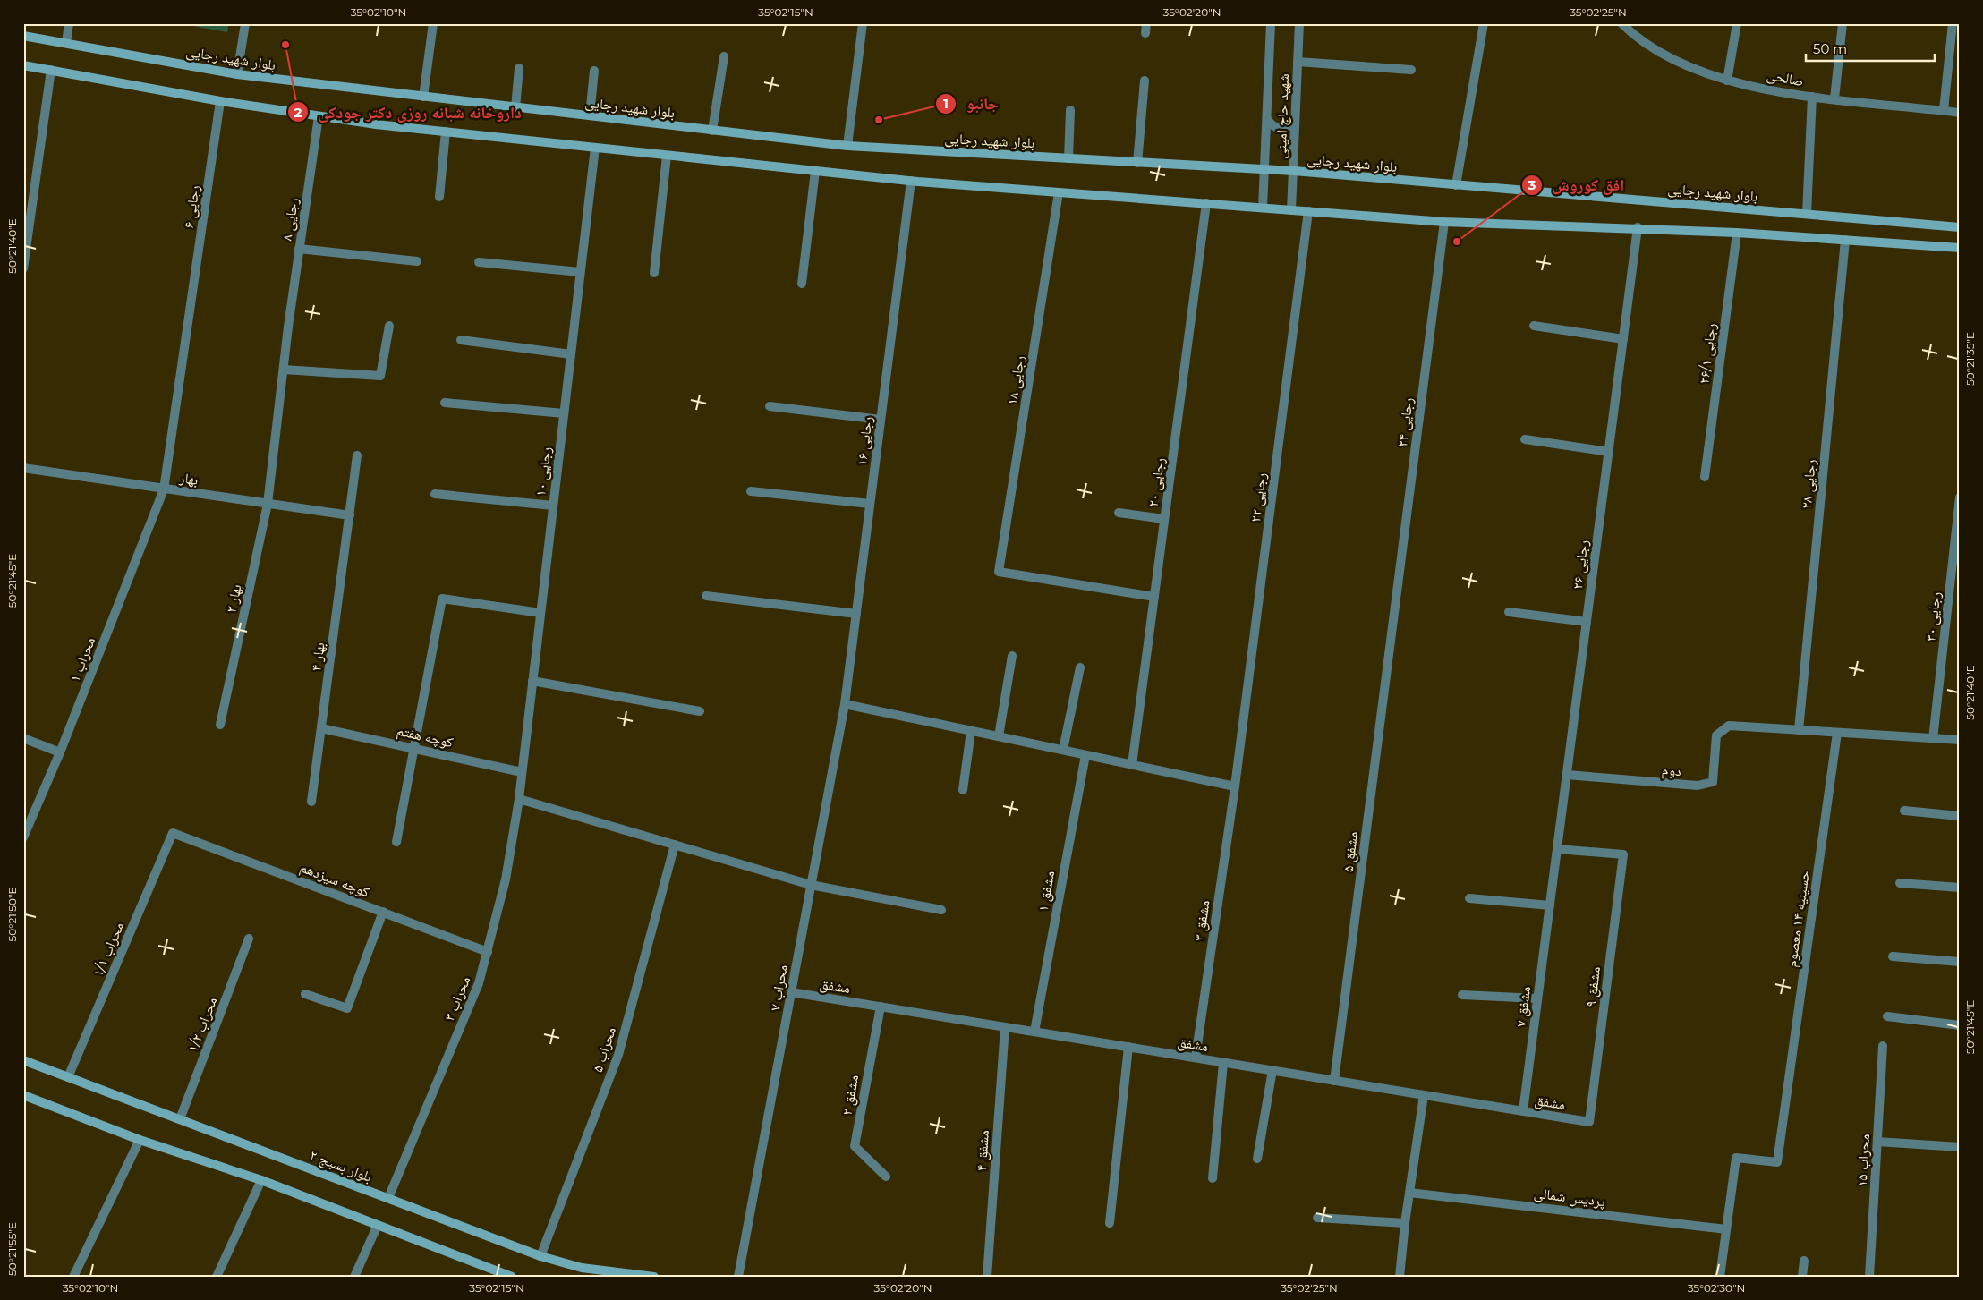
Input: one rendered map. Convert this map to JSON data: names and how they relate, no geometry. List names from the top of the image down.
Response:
{
  "streets": {
    "main road": ["بلوار شهید رجایی", "بلوار بسیج ۲"],
    "street": [
      "صالحی",
      "شهید حاج امینی",
      "رجایی ۶",
      "رجایی ۸",
      "رجایی ۲۶/۱",
      "رجایی ۱۸",
      "رجایی ۲۴",
      "رجایی ۱۶",
      "رجایی ۱۰",
      "بهار",
      "رجایی ۲۰",
      "رجایی ۲۸",
      "رجایی ۲۲",
      "رجایی ۲۶",
      "بهار ۲",
      "رجایی ۳۰",
      "بهار ۴",
      "محراب ۱",
      "کوچه هفتم",
      "دوم",
      "مشفق ۵",
      "کوچه سیزدهم",
      "مشفق ۱",
      "حسینیه ۱۴ معصوم",
      "مشفق ۳",
      "محراب ۱/۱",
      "مشفق",
      "مشفق ۹",
      "محراب ۷",
      "محراب ۳",
      "مشفق ۷",
      "محراب ۱/۲",
      "محراب ۵",
      "مشفق ۲",
      "مشفق ۴",
      "محراب ۱۵",
      "پردیس شمالی"
    ]
  },
  "crossings": [
    ["بلوار شهید رجایی", "شهید حاج امینی"],
    ["رجایی ۶", "بهار"],
    ["رجایی ۶", "محراب ۱"],
    ["رجایی ۸", "بهار ۲"],
    ["رجایی ۱۸", "رجایی ۲۰"],
    ["رجایی ۲۴", "مشفق ۵"],
    ["رجایی ۱۶", "محراب ۷"],
    ["رجایی ۱۰", "کوچه هفتم"],
    ["رجایی ۱۰", "محراب ۳"],
    ["بهار", "بهار ۲"],
    ["بهار", "بهار ۴"],
    ["بهار", "محراب ۱"],
    ["رجایی ۲۸", "دوم"],
    ["رجایی ۲۲", "مشفق ۳"],
    ["رجایی ۲۶", "دوم"],
    ["رجایی ۲۶", "مشفق ۹"],
    ["رجایی ۲۶", "مشفق ۷"],
    ["بهار ۴", "کوچه هفتم"],
    ["مشفق ۵", "مشفق"],
    ["کوچه سیزدهم", "محراب ۱/۱"],
    ["کوچه سیزدهم", "محراب ۳"],
    ["مشفق ۱", "مشفق"],
    ["حسینیه ۱۴ معصوم", "پردیس شمالی"],
    ["مشفق ۳", "مشفق"],
    ["محراب ۱/۱", "بلوار بسیج ۲"],
    ["مشفق", "مشفق ۹"],
    ["مشفق", "محراب ۷"],
    ["مشفق", "مشفق ۷"],
    ["مشفق", "مشفق ۲"],
    ["مشفق", "مشفق ۴"],
    ["محراب ۳", "بلوار بسیج ۲"],
    ["محراب ۱/۲", "بلوار بسیج ۲"],
    ["محراب ۵", "بلوار بسیج ۲"]
  ],
  "places": ["داروخانه شبانه روزی دکتر جودکی", "جانبو", "افق کوروش"],
  "scale_bar": "50 m",
  "coordinates": [
    "35°02'10\"N",
    "35°02'15\"N",
    "35°02'20\"N",
    "35°02'25\"N",
    "50°21'40\"E",
    "50°21'35\"E",
    "50°21'45\"E",
    "50°21'50\"E",
    "50°21'55\"E",
    "35°02'30\"N"
  ]
}
